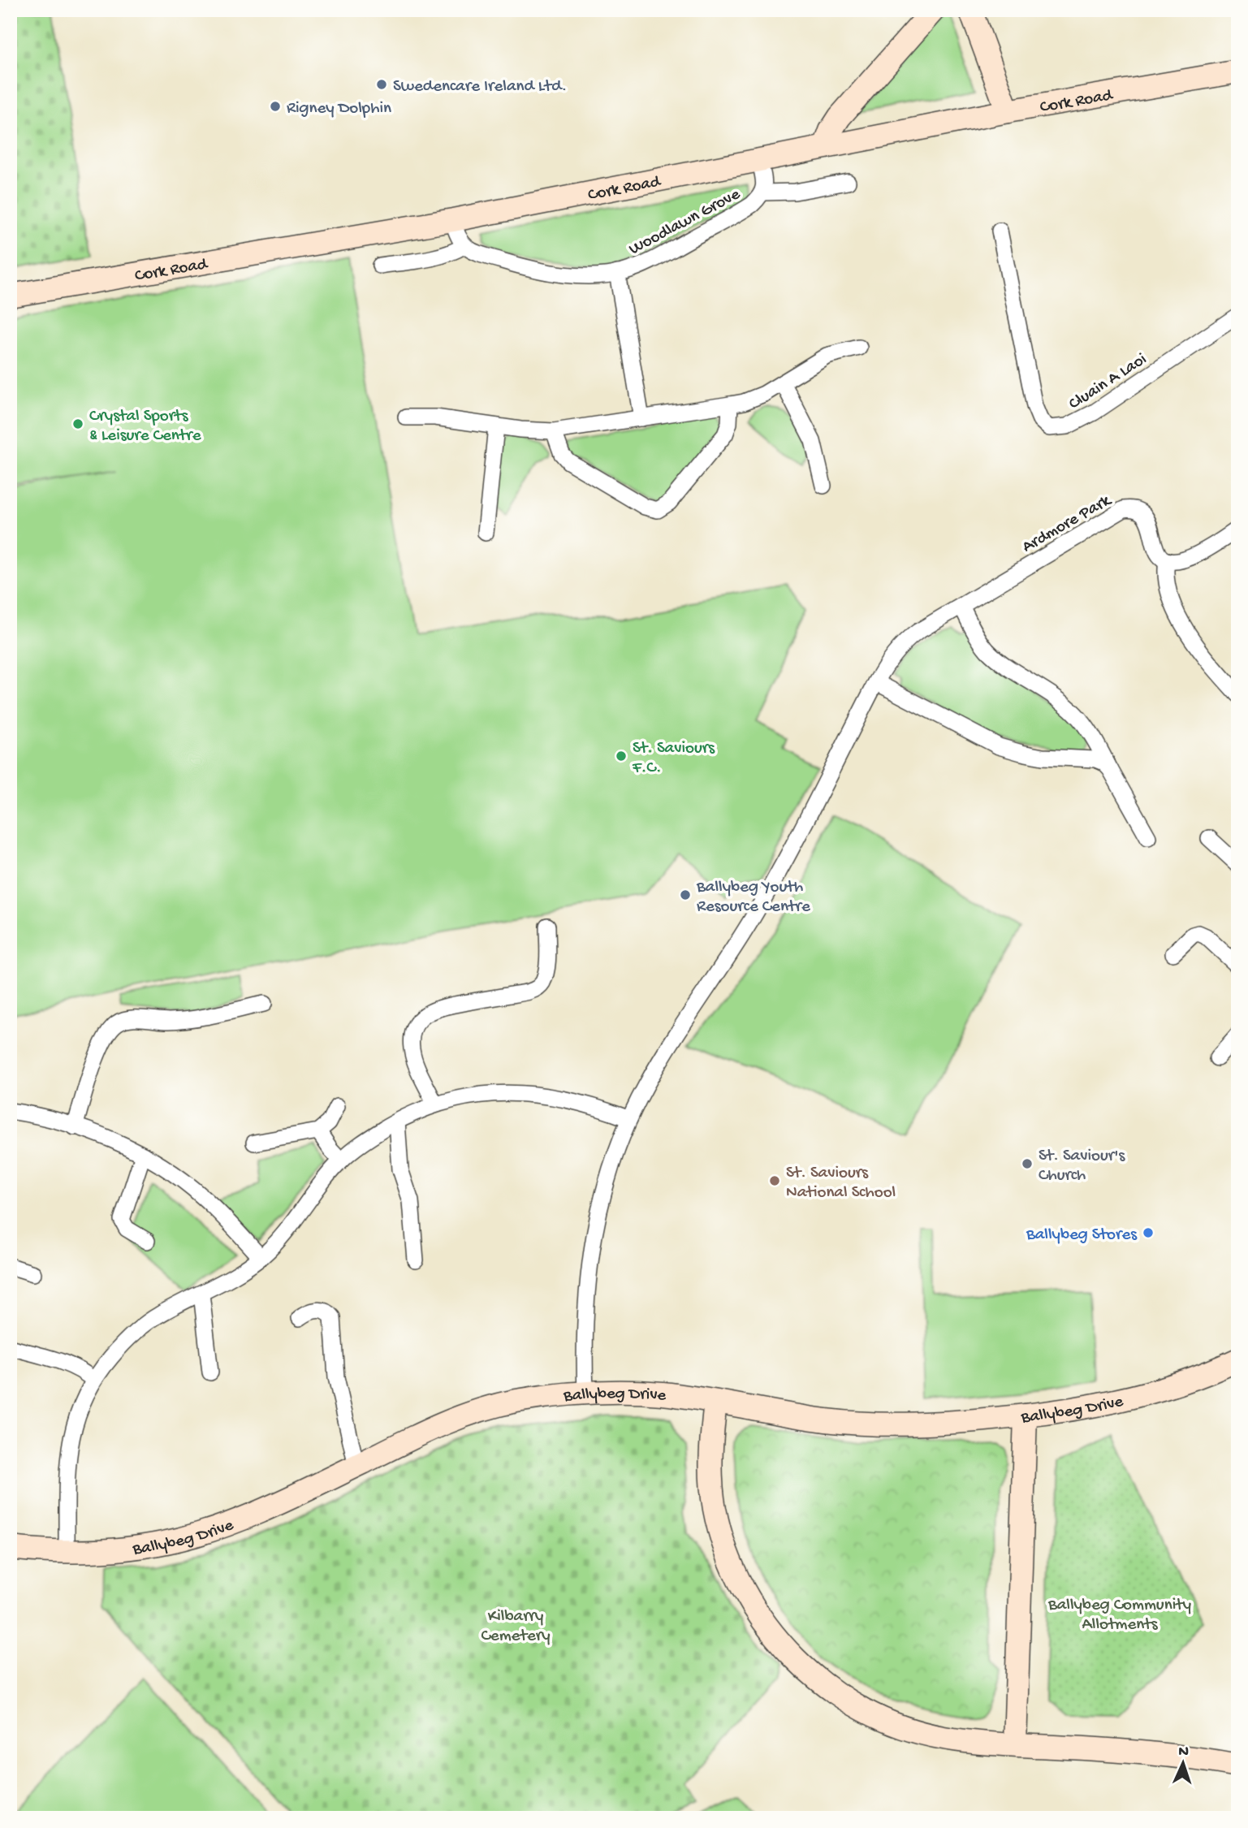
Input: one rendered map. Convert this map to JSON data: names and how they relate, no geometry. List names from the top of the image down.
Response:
{
  "streets": {
    "street": [
      "Cork Road",
      "Woodlawn Grove",
      "Cluain A Laoi",
      "Ardmore Park",
      "Ballybeg Drive"
    ]
  },
  "crossings": [
    ["Cork Road", "Woodlawn Grove"],
    ["Ardmore Park", "Ballybeg Drive"]
  ],
  "parks": ["Ballybeg Community Allotments", "Kilbarry Cemetery"],
  "places": [
    "Swedencare Ireland Ltd.",
    "Rigney Dolphin",
    "Crystal Sports & Leisure Centre",
    "St. Saviours F.C.",
    "Ballybeg Youth Resource Centre",
    "St. Saviour's Church",
    "St. Saviours National School",
    "Ballybeg Stores"
  ],
  "north": "top"
}
